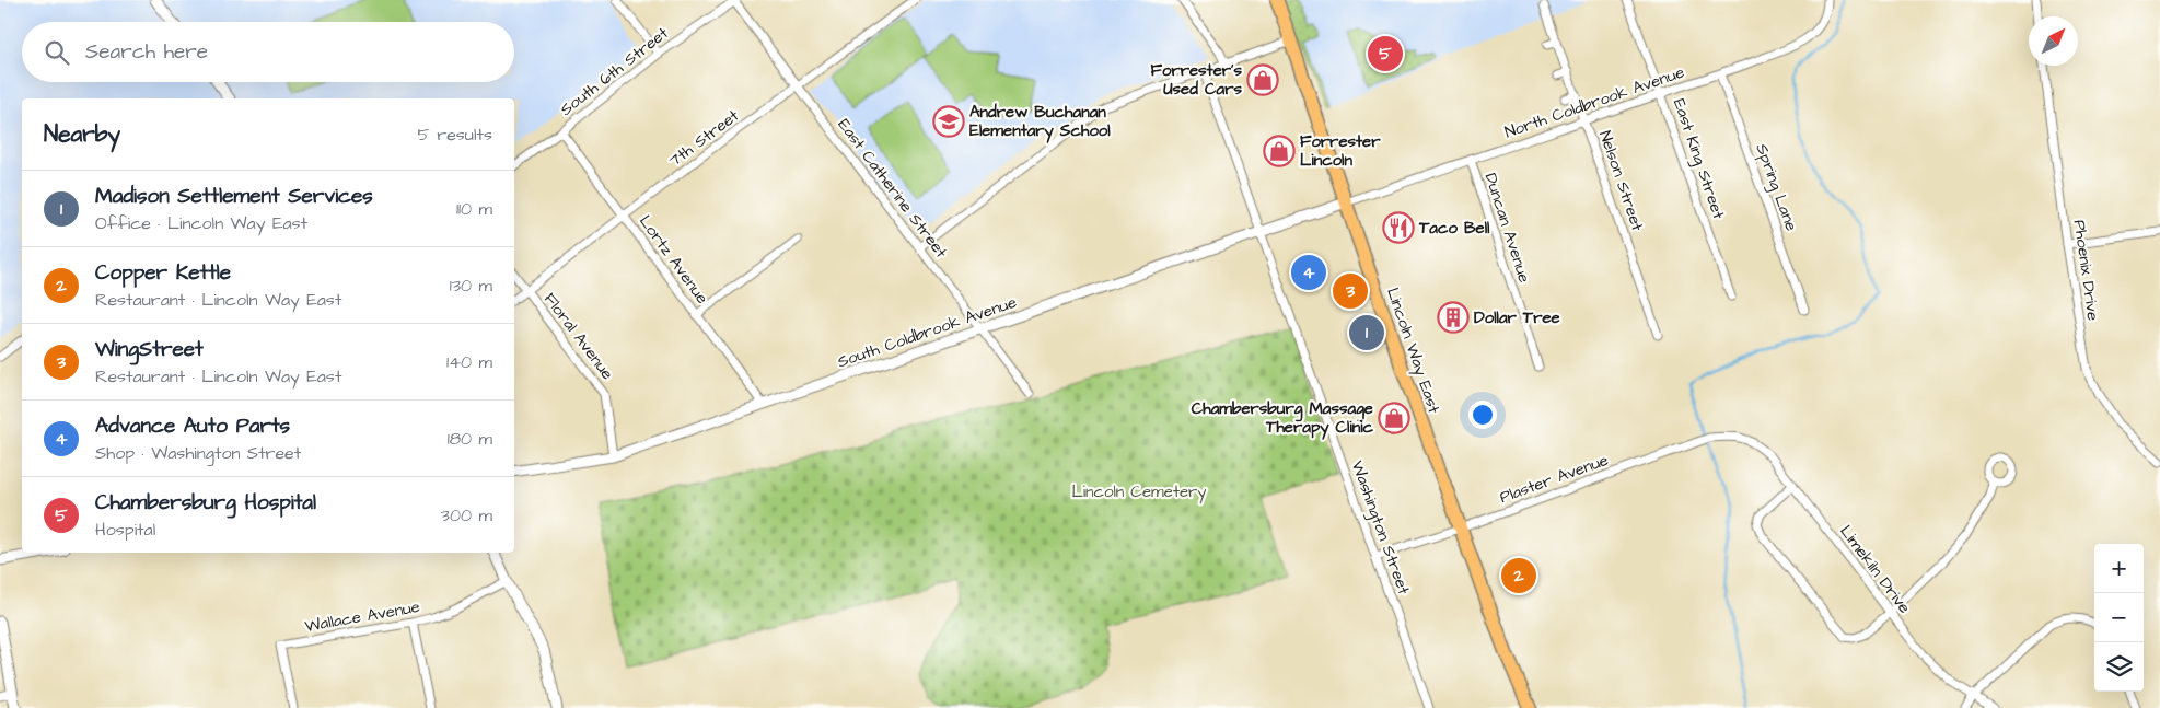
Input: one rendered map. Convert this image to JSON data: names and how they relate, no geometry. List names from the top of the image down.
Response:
{
  "streets": {
    "highway": ["Lincoln Way East"],
    "street": [
      "South 6th Street",
      "North Coldbrook Avenue",
      "7th Street",
      "East King Street",
      "Nelson Street",
      "Spring Lane",
      "East Catherine Street",
      "Duncan Avenue",
      "Lortz Avenue",
      "Phoenix Drive",
      "South Coldbrook Avenue",
      "Floral Avenue",
      "Plaster Avenue",
      "Washington Street",
      "Limekiln Drive",
      "Wallace Avenue"
    ]
  },
  "crossings": [
    ["South 6th Street", "East Catherine Street"],
    ["South 6th Street", "Lortz Avenue"],
    ["North Coldbrook Avenue", "East King Street"],
    ["North Coldbrook Avenue", "Nelson Street"],
    ["North Coldbrook Avenue", "Spring Lane"],
    ["North Coldbrook Avenue", "Duncan Avenue"],
    ["North Coldbrook Avenue", "South Coldbrook Avenue"],
    ["North Coldbrook Avenue", "Lincoln Way East"],
    ["7th Street", "East Catherine Street"],
    ["7th Street", "Lortz Avenue"],
    ["7th Street", "Floral Avenue"],
    ["East Catherine Street", "South Coldbrook Avenue"],
    ["Lortz Avenue", "South Coldbrook Avenue"],
    ["South Coldbrook Avenue", "Floral Avenue"],
    ["South Coldbrook Avenue", "Lincoln Way East"],
    ["South Coldbrook Avenue", "Washington Street"],
    ["Lincoln Way East", "Plaster Avenue"],
    ["Plaster Avenue", "Washington Street"],
    ["Plaster Avenue", "Limekiln Drive"]
  ],
  "parks": ["Lincoln Cemetery"],
  "places": {
    "shop": ["Forrester's Used Cars", "Forrester Lincoln", "Chambersburg Massage Therapy Clinic"],
    "school or university": ["Andrew Buchanan Elementary School"],
    "restaurant": ["Taco Bell"],
    "building": ["Dollar Tree"]
  },
  "north": "top right",
  "page": {
    "search": "Search here",
    "pins": [
      "5",
      "4",
      "3",
      "1",
      "2"
    ],
    "heading": ["Nearby", "5 results"],
    "list": [
      {
        "mark": "1",
        "name": "Madison Settlement Services",
        "note": "Office · Lincoln Way East",
        "value": "110 m"
      },
      {
        "mark": "2",
        "name": "Copper Kettle",
        "note": "Restaurant · Lincoln Way East",
        "value": "130 m"
      },
      {
        "mark": "3",
        "name": "WingStreet",
        "note": "Restaurant · Lincoln Way East",
        "value": "140 m"
      },
      {
        "mark": "4",
        "name": "Advance Auto Parts",
        "note": "Shop · Washington Street",
        "value": "180 m"
      },
      {
        "mark": "5",
        "name": "Chambersburg Hospital",
        "note": "Hospital",
        "value": "300 m"
      }
    ],
    "map_buttons": ["+", "−"]
  }
}
